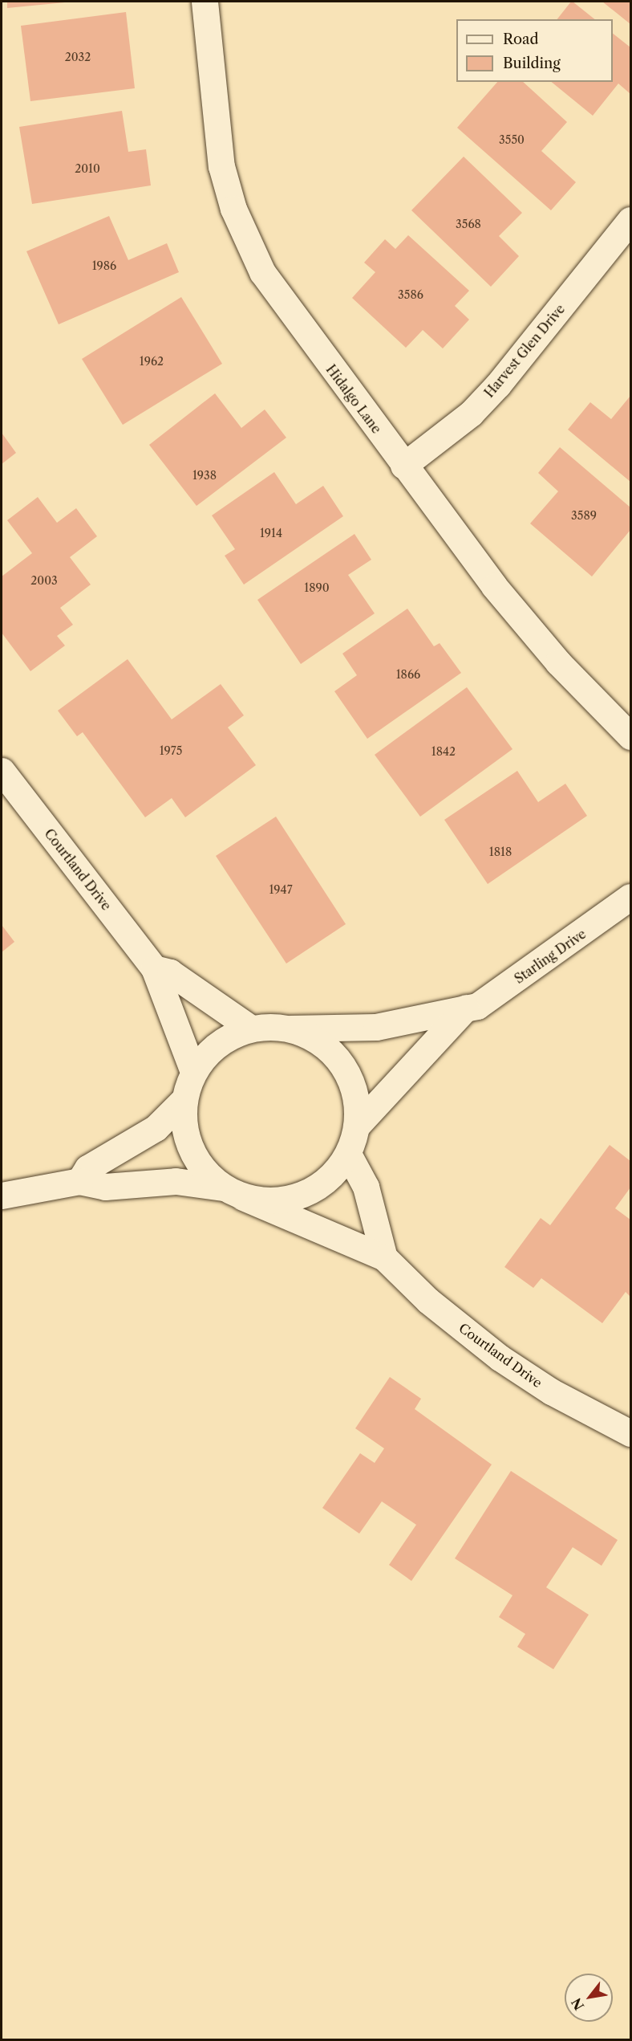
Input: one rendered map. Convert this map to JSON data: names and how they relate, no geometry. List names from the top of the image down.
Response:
{
  "streets": {
    "street": [
      "Harvest Glen Drive",
      "Hidalgo Lane",
      "Courtland Drive",
      "Starling Drive"
    ]
  },
  "crossings": [
    ["Harvest Glen Drive", "Hidalgo Lane"],
    ["Courtland Drive", "Starling Drive"]
  ],
  "house_numbers": [
    "2032",
    "3550",
    "2010",
    "3568",
    "1986",
    "3586",
    "1962",
    "1938",
    "3589",
    "1914",
    "2003",
    "1890",
    "1866",
    "1975",
    "1842",
    "1818",
    "1947"
  ],
  "legend": ["Road", "Building"],
  "north": "bottom left"
}
